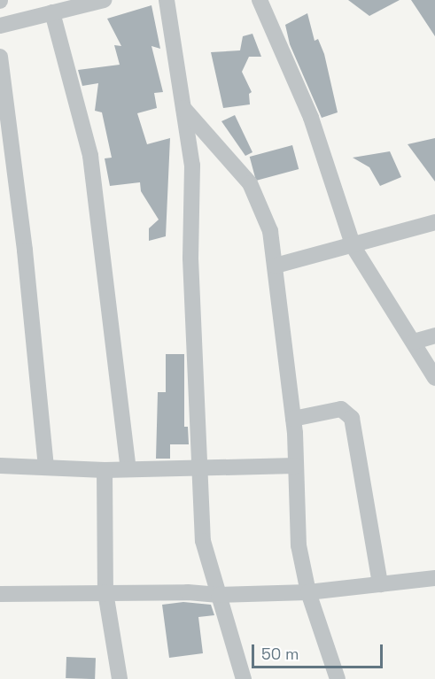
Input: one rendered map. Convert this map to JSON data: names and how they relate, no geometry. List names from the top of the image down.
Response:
{
  "scale_bar": "50 m"
}
